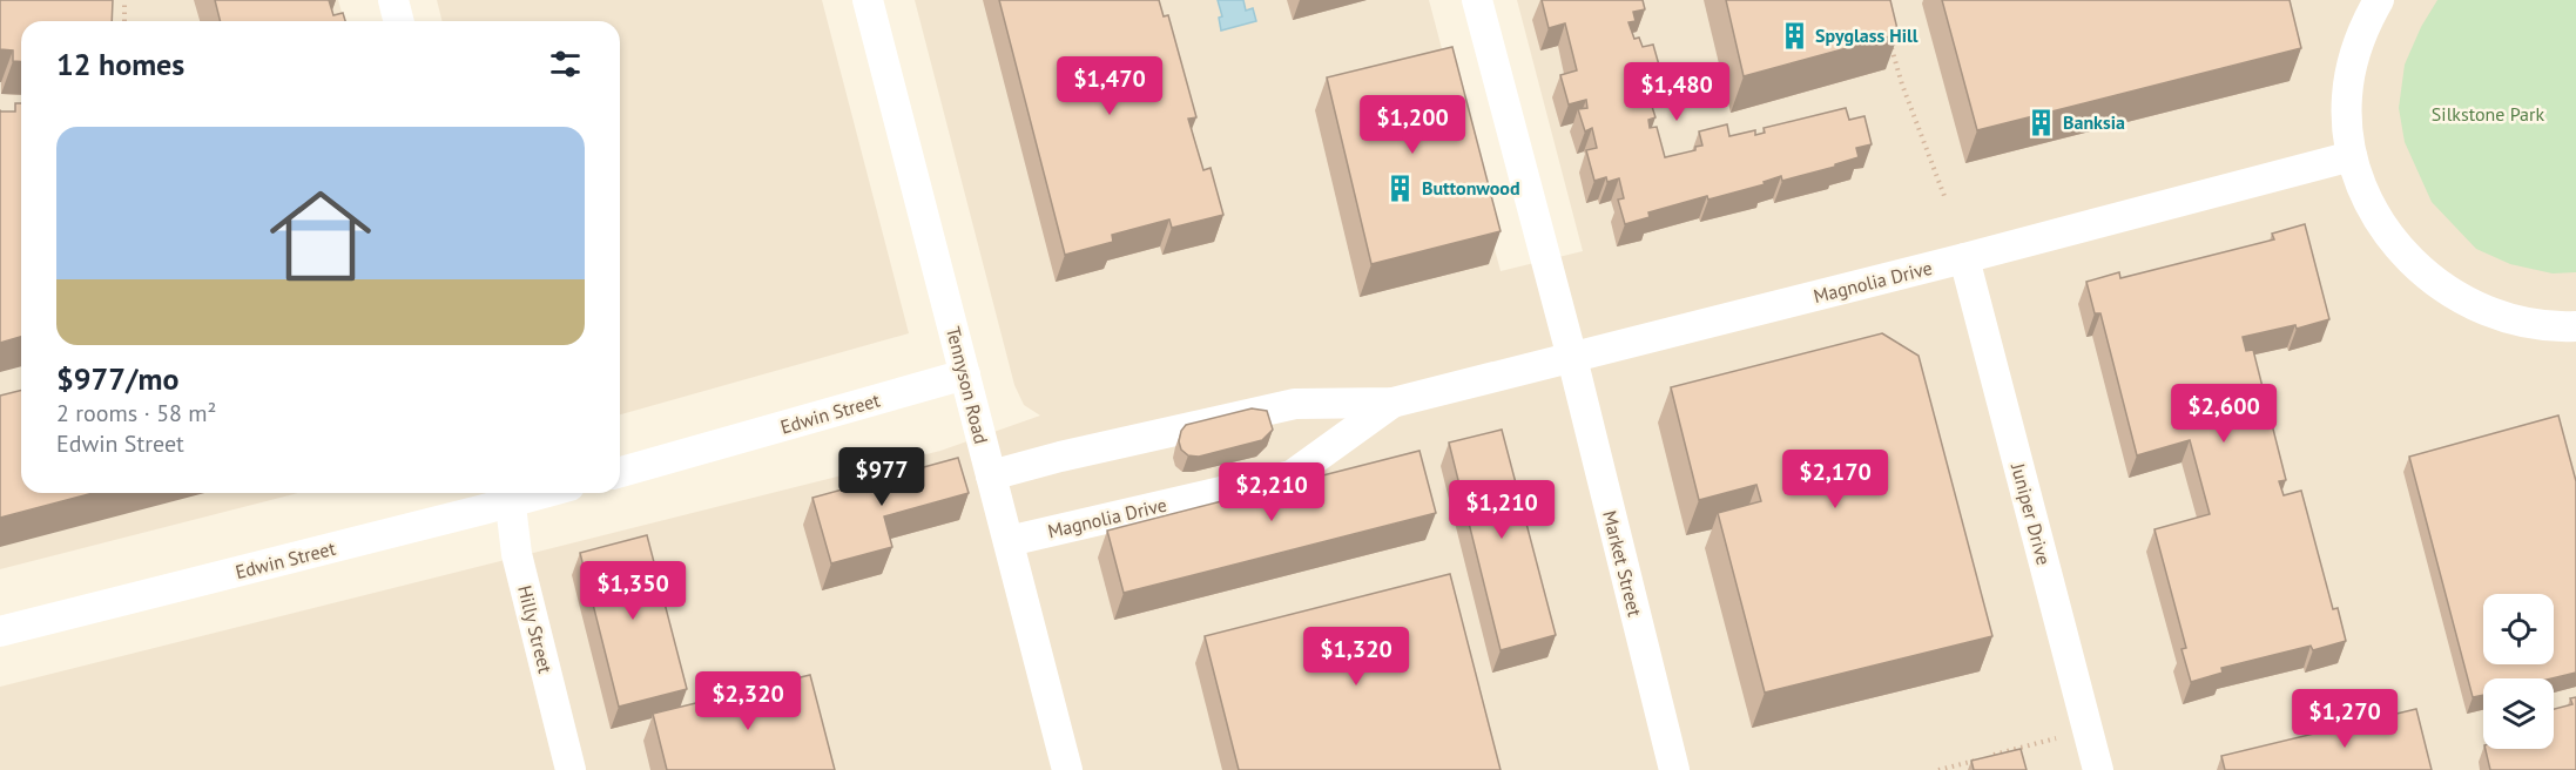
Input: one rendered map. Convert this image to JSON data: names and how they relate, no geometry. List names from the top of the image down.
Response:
{
  "streets": {
    "street": [
      "Magnolia Drive",
      "Tennyson Road",
      "Edwin Street",
      "Juniper Drive",
      "Market Street",
      "Hilly Street"
    ]
  },
  "crossings": [
    ["Magnolia Drive", "Tennyson Road"],
    ["Magnolia Drive", "Juniper Drive"],
    ["Magnolia Drive", "Market Street"],
    ["Tennyson Road", "Edwin Street"],
    ["Edwin Street", "Hilly Street"]
  ],
  "parks": ["Silkstone Park"],
  "places": {
    "building": ["Spyglass Hill", "Banksia", "Buttonwood"]
  },
  "page": {
    "heading": "12 homes",
    "price": [
      "$1,470",
      "$1,480",
      "$1,200",
      "$2,600",
      "$977",
      "$2,170",
      "$2,210",
      "$1,210",
      "$1,350",
      "$1,320",
      "$2,320",
      "$1,270"
    ],
    "list": [
      {
        "name": "$977/mo",
        "note": "2 rooms · 58 m² · Edwin Street"
      }
    ]
  }
}
